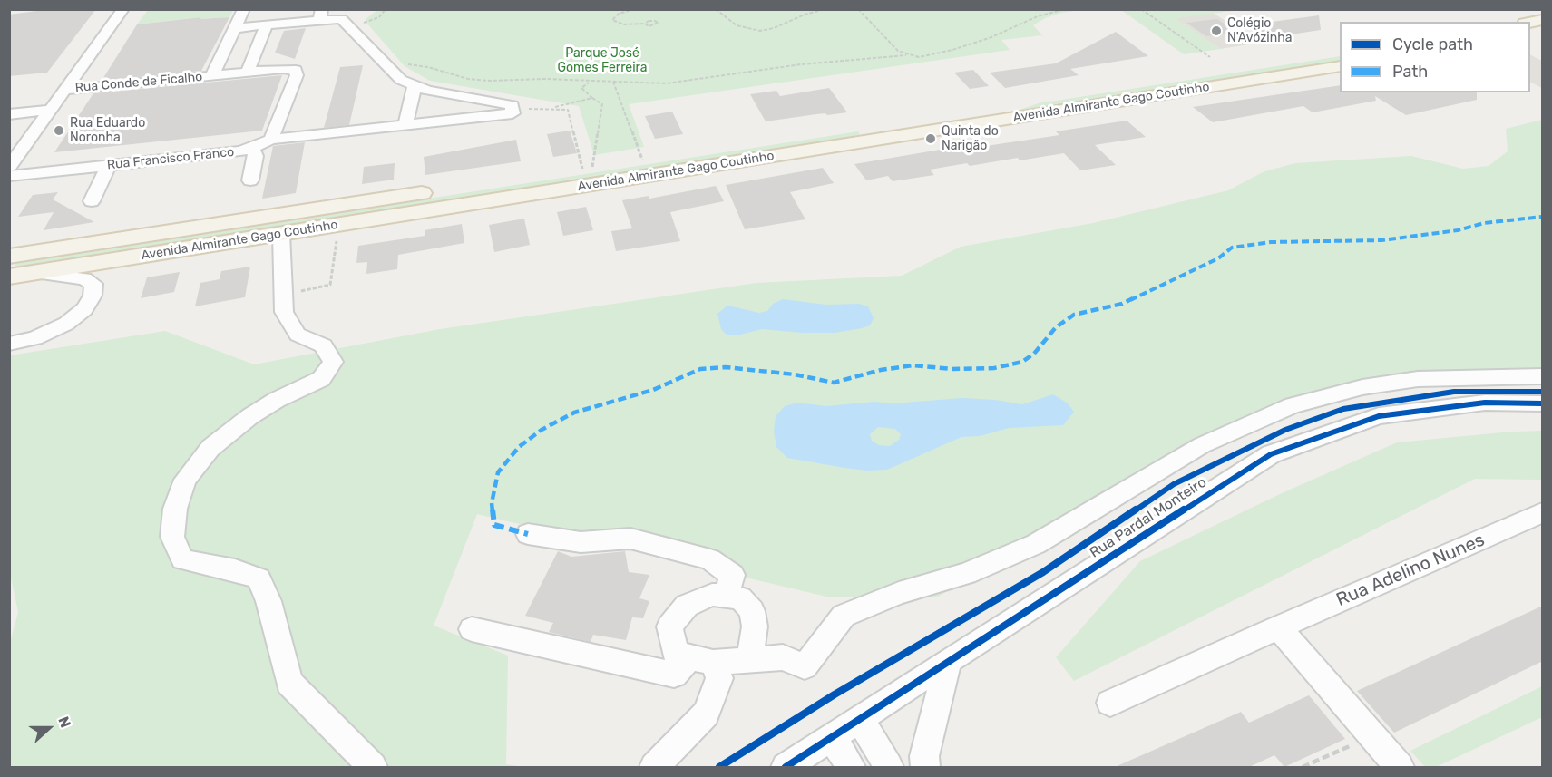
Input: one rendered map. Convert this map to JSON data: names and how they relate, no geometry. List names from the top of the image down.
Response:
{
  "streets": {
    "main road": ["Avenida Almirante Gago Coutinho"],
    "street": [
      "Rua Conde de Ficalho",
      "Rua Francisco Franco",
      "Rua Pardal Monteiro",
      "Rua Adelino Nunes"
    ]
  },
  "parks": ["Parque José Gomes Ferreira"],
  "places": ["Colégio N'Avózinha", "Rua Eduardo Noronha", "Quinta do Narigão"],
  "legend": ["Cycle path", "Path"],
  "north": "right"
}
